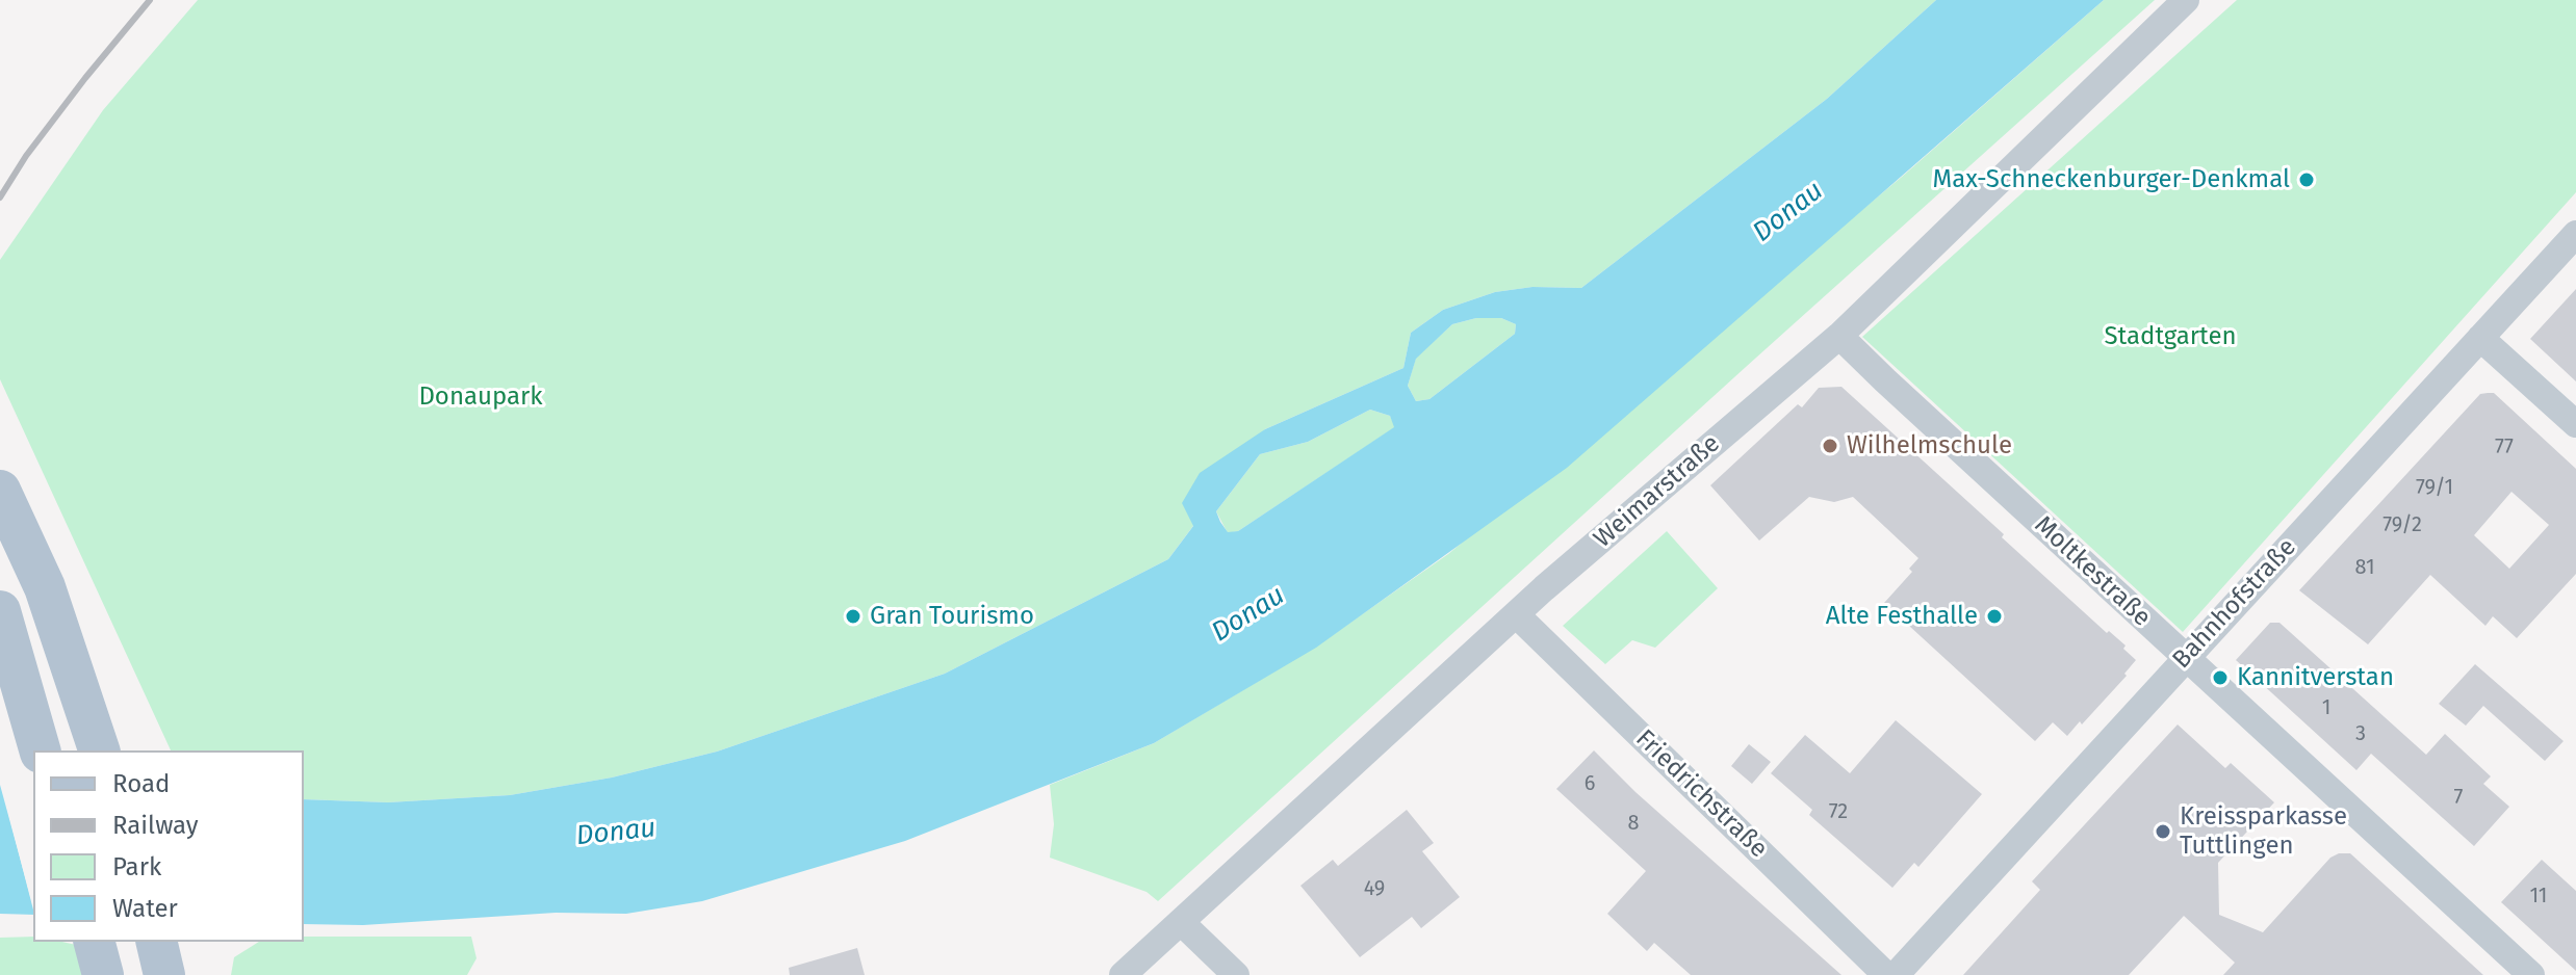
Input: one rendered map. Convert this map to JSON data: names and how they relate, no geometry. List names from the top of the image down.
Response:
{
  "streets": {
    "street": [
      "Weimarstraße",
      "Moltkestraße",
      "Bahnhofstraße",
      "Friedrichstraße"
    ]
  },
  "crossings": [
    ["Weimarstraße", "Moltkestraße"],
    ["Weimarstraße", "Friedrichstraße"],
    ["Moltkestraße", "Bahnhofstraße"]
  ],
  "water": ["Donau"],
  "parks": ["Stadtgarten", "Donaupark"],
  "places": [
    "Max-Schneckenburger-Denkmal",
    "Wilhelmschule",
    "Gran Tourismo",
    "Alte Festhalle",
    "Kannitverstan",
    "Kreissparkasse Tuttlingen"
  ],
  "house_numbers": [
    "77",
    "79/1",
    "79/2",
    "81",
    "1",
    "3",
    "6",
    "7",
    "72",
    "8",
    "49",
    "11"
  ],
  "legend": [
    "Road",
    "Railway",
    "Park",
    "Water"
  ]
}
